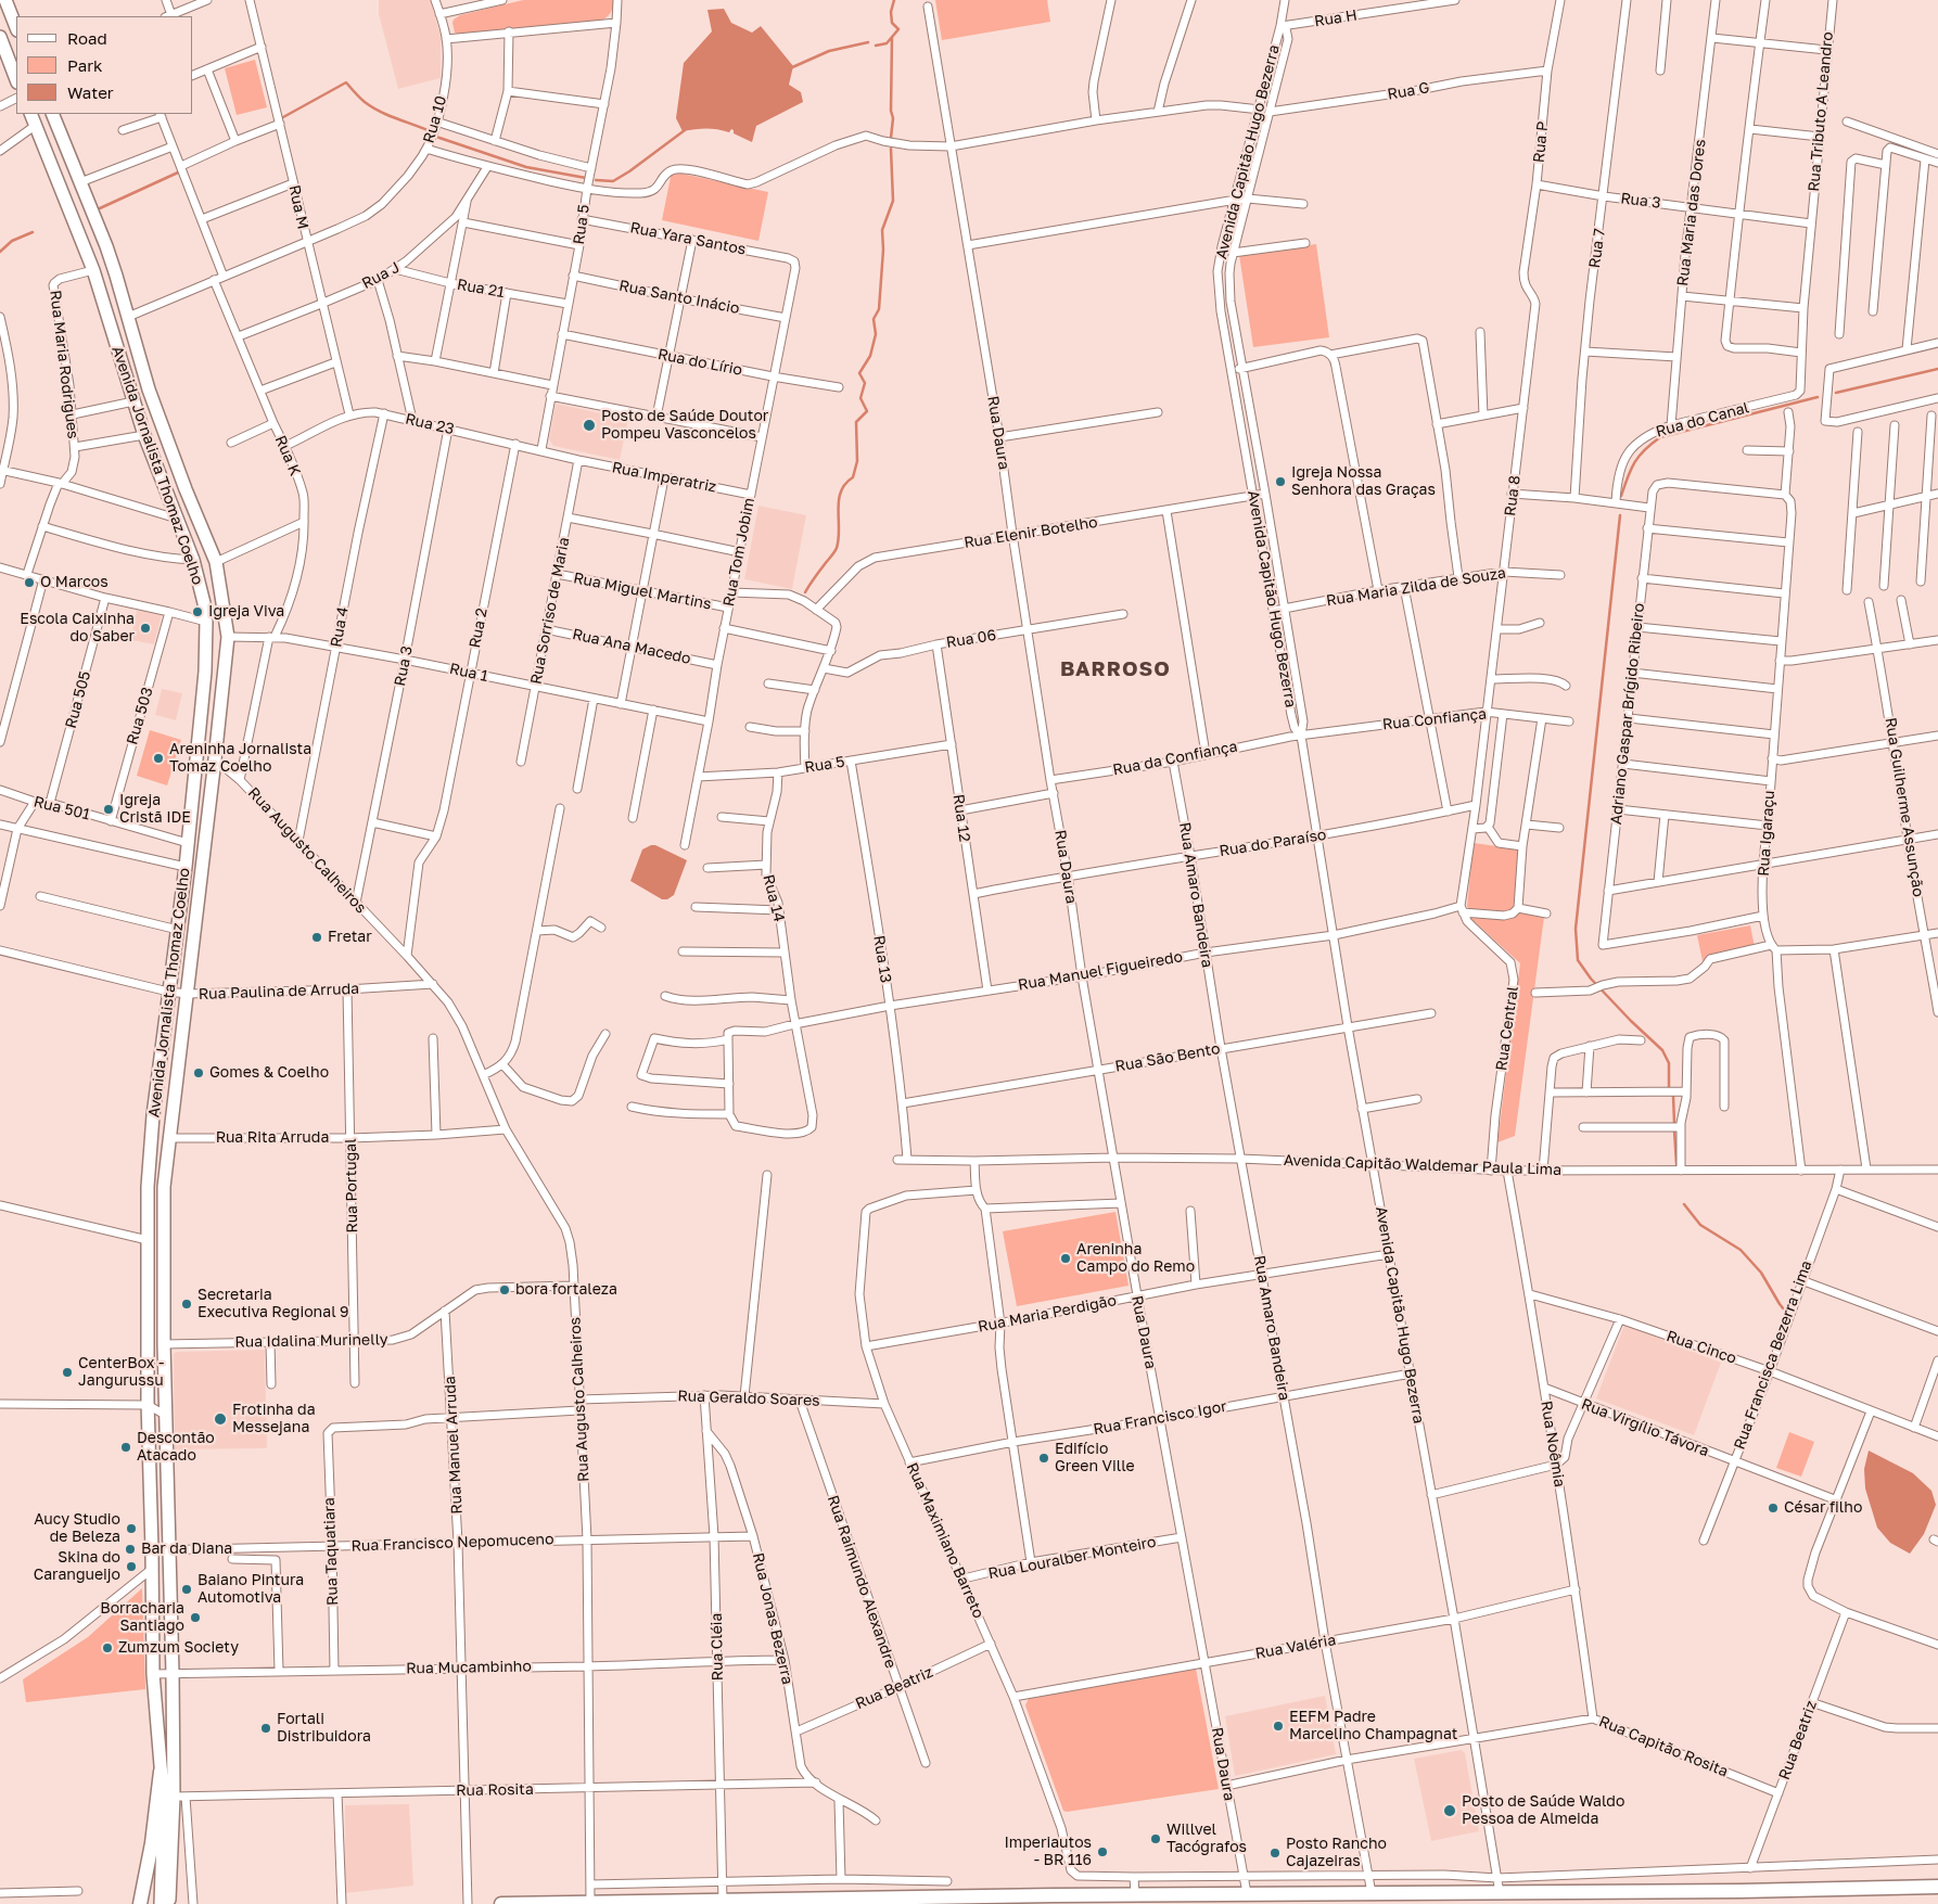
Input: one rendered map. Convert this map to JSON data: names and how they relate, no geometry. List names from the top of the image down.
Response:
{
  "streets": {
    "main road": ["Avenida Jornalista Thomaz Coelho"],
    "street": [
      "Rua H",
      "Rua G",
      "Rua Tributo A Leandro",
      "Rua 10",
      "Rua P",
      "Avenida Capitão Hugo Bezerra",
      "Rua 3",
      "Rua M",
      "Rua Maria das Dores",
      "Rua 5",
      "Rua Yara Santos",
      "Rua 7",
      "Rua J",
      "Rua 21",
      "Rua Santo Inácio",
      "Rua do Lírio",
      "Rua Maria Rodrigues",
      "Rua do Canal",
      "Rua 23",
      "Rua Daura",
      "Rua K",
      "Rua Imperatriz",
      "Rua 8",
      "Rua Elenir Botelho",
      "Rua Tom Jobim",
      "Rua Maria Zilda de Souza",
      "Rua Miguel Martins",
      "Rua Sorriso de Maria",
      "Rua 4",
      "Rua 2",
      "Rua 06",
      "Rua Ana Macedo",
      "Rua 1",
      "Rua 505",
      "Adriano Gaspar Brígido Ribeiro",
      "Rua 503",
      "Rua Confiança",
      "Rua da Confiança",
      "Rua Guilherme Assunção",
      "Rua 501",
      "Rua 12",
      "Rua Igaraçu",
      "Rua do Paraíso",
      "Rua Augusto Calheiros",
      "Rua Amaro Bandeira",
      "Rua 14",
      "Rua 13",
      "Rua Manuel Figueiredo",
      "Rua Paulina de Arruda",
      "Rua Central",
      "Rua São Bento",
      "Rua Rita Arruda",
      "Avenida Capitão Waldemar Paula Lima",
      "Rua Portugal",
      "Rua Maria Perdigão",
      "Rua Idalina Murinelly",
      "Rua Cinco",
      "Rua Francisca Bezerra Lima",
      "Rua Geraldo Soares",
      "Rua Francisco Igor",
      "Rua Virgílio Távora",
      "Rua Noêmia",
      "Rua Manuel Arruda",
      "Rua Maximiano Barreto",
      "Rua Francisco Nepomuceno",
      "Rua Taquatiara",
      "Rua Louralber Monteiro",
      "Rua Raimundo Alexandre",
      "Rua Jonas Bezerra",
      "Rua Cléia",
      "Rua Valéria",
      "Rua Mucambinho",
      "Rua Beatriz",
      "Rua Capitão Rosita",
      "Rua Rosita"
    ]
  },
  "crossings": [
    ["Rua H", "Avenida Capitão Hugo Bezerra"],
    ["Rua G", "Rua P"],
    ["Rua G", "Avenida Capitão Hugo Bezerra"],
    ["Rua Tributo A Leandro", "Rua 3"],
    ["Rua Tributo A Leandro", "Rua do Canal"],
    ["Rua 10", "Rua M"],
    ["Rua 10", "Rua K"],
    ["Rua 10", "Avenida Jornalista Thomaz Coelho"],
    ["Rua P", "Rua 3"],
    ["Rua P", "Rua 8"],
    ["Avenida Capitão Hugo Bezerra", "Rua Elenir Botelho"],
    ["Avenida Capitão Hugo Bezerra", "Rua Maria Zilda de Souza"],
    ["Avenida Capitão Hugo Bezerra", "Rua Confiança"],
    ["Avenida Capitão Hugo Bezerra", "Rua da Confiança"],
    ["Avenida Capitão Hugo Bezerra", "Rua do Paraíso"],
    ["Avenida Capitão Hugo Bezerra", "Rua Manuel Figueiredo"],
    ["Avenida Capitão Hugo Bezerra", "Rua São Bento"],
    ["Avenida Capitão Hugo Bezerra", "Avenida Capitão Waldemar Paula Lima"],
    ["Avenida Capitão Hugo Bezerra", "Rua Maria Perdigão"],
    ["Avenida Capitão Hugo Bezerra", "Rua Francisco Igor"],
    ["Avenida Capitão Hugo Bezerra", "Rua Valéria"],
    ["Avenida Capitão Hugo Bezerra", "Rua Capitão Rosita"],
    ["Rua 3", "Rua Maria das Dores"],
    ["Rua 3", "Rua 7"],
    ["Rua 3", "Rua 23"],
    ["Rua 3", "Rua 1"],
    ["Rua 3", "Rua Augusto Calheiros"],
    ["Rua M", "Rua J"],
    ["Rua M", "Rua 23"],
    ["Rua Maria das Dores", "Rua do Canal"],
    ["Rua 5", "Rua Yara Santos"],
    ["Rua 5", "Rua 21"],
    ["Rua 5", "Rua Santo Inácio"],
    ["Rua 5", "Rua do Lírio"],
    ["Rua 5", "Rua 23"],
    ["Rua 5", "Rua Tom Jobim"],
    ["Rua 5", "Rua 12"],
    ["Rua 5", "Rua 14"],
    ["Rua 5", "Rua 13"],
    ["Rua Yara Santos", "Rua Tom Jobim"],
    ["Rua J", "Rua 21"],
    ["Rua J", "Rua K"],
    ["Rua Santo Inácio", "Rua Tom Jobim"],
    ["Rua do Lírio", "Rua Tom Jobim"],
    ["Rua Maria Rodrigues", "Avenida Jornalista Thomaz Coelho"],
    ["Rua 23", "Rua K"],
    ["Rua 23", "Rua Imperatriz"],
    ["Rua 23", "Rua Sorriso de Maria"],
    ["Rua 23", "Rua 4"],
    ["Rua 23", "Rua 2"],
    ["Rua Daura", "Rua Elenir Botelho"],
    ["Rua Daura", "Rua 06"],
    ["Rua Daura", "Rua da Confiança"],
    ["Rua Daura", "Rua do Paraíso"],
    ["Rua Daura", "Rua Manuel Figueiredo"],
    ["Rua Daura", "Rua São Bento"],
    ["Rua Daura", "Avenida Capitão Waldemar Paula Lima"],
    ["Rua Daura", "Rua Maria Perdigão"],
    ["Rua Daura", "Rua Francisco Igor"],
    ["Rua Daura", "Rua Louralber Monteiro"],
    ["Rua Daura", "Rua Valéria"],
    ["Rua Daura", "Rua Capitão Rosita"],
    ["Rua K", "Rua 1"],
    ["Avenida Jornalista Thomaz Coelho", "Rua 1"],
    ["Avenida Jornalista Thomaz Coelho", "Rua 501"],
    ["Avenida Jornalista Thomaz Coelho", "Rua Augusto Calheiros"],
    ["Avenida Jornalista Thomaz Coelho", "Rua Paulina de Arruda"],
    ["Avenida Jornalista Thomaz Coelho", "Rua Rita Arruda"],
    ["Avenida Jornalista Thomaz Coelho", "Rua Idalina Murinelly"],
    ["Avenida Jornalista Thomaz Coelho", "Rua Francisco Nepomuceno"],
    ["Avenida Jornalista Thomaz Coelho", "Rua Mucambinho"],
    ["Avenida Jornalista Thomaz Coelho", "Rua Rosita"],
    ["Rua Imperatriz", "Rua Tom Jobim"],
    ["Rua Imperatriz", "Rua Sorriso de Maria"],
    ["Rua 8", "Rua Maria Zilda de Souza"],
    ["Rua 8", "Rua Confiança"],
    ["Rua Elenir Botelho", "Rua Miguel Martins"],
    ["Rua Tom Jobim", "Rua Miguel Martins"],
    ["Rua Tom Jobim", "Rua Ana Macedo"],
    ["Rua Tom Jobim", "Rua 1"],
    ["Rua Miguel Martins", "Rua Sorriso de Maria"],
    ["Rua Sorriso de Maria", "Rua Ana Macedo"],
    ["Rua Sorriso de Maria", "Rua 1"],
    ["Rua 4", "Rua 1"],
    ["Rua 4", "Rua Augusto Calheiros"],
    ["Rua 2", "Rua 1"],
    ["Rua 2", "Rua Augusto Calheiros"],
    ["Rua 06", "Rua 12"],
    ["Rua 505", "Rua 501"],
    ["Adriano Gaspar Brígido Ribeiro", "Rua Igaraçu"],
    ["Rua 503", "Rua 501"],
    ["Rua Confiança", "Rua da Confiança"],
    ["Rua da Confiança", "Rua Amaro Bandeira"],
    ["Rua 12", "Rua do Paraíso"],
    ["Rua 12", "Rua Manuel Figueiredo"],
    ["Rua Igaraçu", "Avenida Capitão Waldemar Paula Lima"],
    ["Rua do Paraíso", "Rua Amaro Bandeira"],
    ["Rua Augusto Calheiros", "Rua Paulina de Arruda"],
    ["Rua Augusto Calheiros", "Rua Rita Arruda"],
    ["Rua Augusto Calheiros", "Rua Idalina Murinelly"],
    ["Rua Augusto Calheiros", "Rua Geraldo Soares"],
    ["Rua Augusto Calheiros", "Rua Francisco Nepomuceno"],
    ["Rua Augusto Calheiros", "Rua Mucambinho"],
    ["Rua Augusto Calheiros", "Rua Rosita"],
    ["Rua Amaro Bandeira", "Rua Manuel Figueiredo"],
    ["Rua Amaro Bandeira", "Rua São Bento"],
    ["Rua Amaro Bandeira", "Avenida Capitão Waldemar Paula Lima"],
    ["Rua Amaro Bandeira", "Rua Maria Perdigão"],
    ["Rua Amaro Bandeira", "Rua Francisco Igor"],
    ["Rua Amaro Bandeira", "Rua Valéria"],
    ["Rua Amaro Bandeira", "Rua Capitão Rosita"],
    ["Rua 14", "Rua Manuel Figueiredo"],
    ["Rua 13", "Rua Manuel Figueiredo"],
    ["Rua 13", "Rua São Bento"],
    ["Rua 13", "Avenida Capitão Waldemar Paula Lima"],
    ["Rua Manuel Figueiredo", "Rua Central"],
    ["Rua Paulina de Arruda", "Rua Portugal"],
    ["Rua Central", "Avenida Capitão Waldemar Paula Lima"],
    ["Rua Rita Arruda", "Rua Portugal"],
    ["Avenida Capitão Waldemar Paula Lima", "Rua Francisca Bezerra Lima"],
    ["Avenida Capitão Waldemar Paula Lima", "Rua Noêmia"],
    ["Rua Portugal", "Rua Idalina Murinelly"],
    ["Rua Maria Perdigão", "Rua Maximiano Barreto"],
    ["Rua Idalina Murinelly", "Rua Manuel Arruda"],
    ["Rua Cinco", "Rua Francisca Bezerra Lima"],
    ["Rua Cinco", "Rua Noêmia"],
    ["Rua Francisca Bezerra Lima", "Rua Virgílio Távora"],
    ["Rua Geraldo Soares", "Rua Maximiano Barreto"],
    ["Rua Geraldo Soares", "Rua Raimundo Alexandre"],
    ["Rua Geraldo Soares", "Rua Cléia"],
    ["Rua Francisco Igor", "Rua Maximiano Barreto"],
    ["Rua Virgílio Távora", "Rua Noêmia"],
    ["Rua Noêmia", "Rua Valéria"],
    ["Rua Noêmia", "Rua Capitão Rosita"],
    ["Rua Manuel Arruda", "Rua Francisco Nepomuceno"],
    ["Rua Manuel Arruda", "Rua Taquatiara"],
    ["Rua Manuel Arruda", "Rua Mucambinho"],
    ["Rua Manuel Arruda", "Rua Rosita"],
    ["Rua Maximiano Barreto", "Rua Louralber Monteiro"],
    ["Rua Maximiano Barreto", "Rua Valéria"],
    ["Rua Maximiano Barreto", "Rua Beatriz"],
    ["Rua Francisco Nepomuceno", "Rua Taquatiara"],
    ["Rua Francisco Nepomuceno", "Rua Jonas Bezerra"],
    ["Rua Francisco Nepomuceno", "Rua Cléia"],
    ["Rua Taquatiara", "Rua Mucambinho"],
    ["Rua Raimundo Alexandre", "Rua Beatriz"],
    ["Rua Jonas Bezerra", "Rua Cléia"],
    ["Rua Jonas Bezerra", "Rua Mucambinho"],
    ["Rua Jonas Bezerra", "Rua Beatriz"],
    ["Rua Jonas Bezerra", "Rua Rosita"],
    ["Rua Cléia", "Rua Mucambinho"],
    ["Rua Cléia", "Rua Rosita"],
    ["Rua Beatriz", "Rua Capitão Rosita"]
  ],
  "districts": ["BARROSO"],
  "places": [
    "Posto de Saúde Doutor Pompeu Vasconcelos",
    "Igreja Nossa Senhora das Graças",
    "O Marcos",
    "Igreja Viva",
    "Escola Caixinha do Saber",
    "Areninha Jornalista Tomaz Coelho",
    "Igreja Cristã IDE",
    "Fretar",
    "Gomes & Coelho",
    "Areninha Campo do Remo",
    "bora fortaleza",
    "Secretaria Executiva Regional 9",
    "CenterBox - Jangurussu",
    "Frotinha da Messejana",
    "Descontão Atacado",
    "Edifício Green Ville",
    "César filho",
    "Aucy Studio de Beleza",
    "Bar da Diana",
    "Skina do Carangueijo",
    "Baiano Pintura Automotiva",
    "Borracharia Santiago",
    "Zumzum Society",
    "EEFM Padre Marcelino Champagnat",
    "Fortali Distribuidora",
    "Posto de Saúde Waldo Pessoa de Almeida",
    "Willvel Tacógrafos",
    "Imperiautos - BR 116",
    "Posto Rancho Cajazeiras"
  ],
  "legend": ["Road", "Park", "Water"]
}
